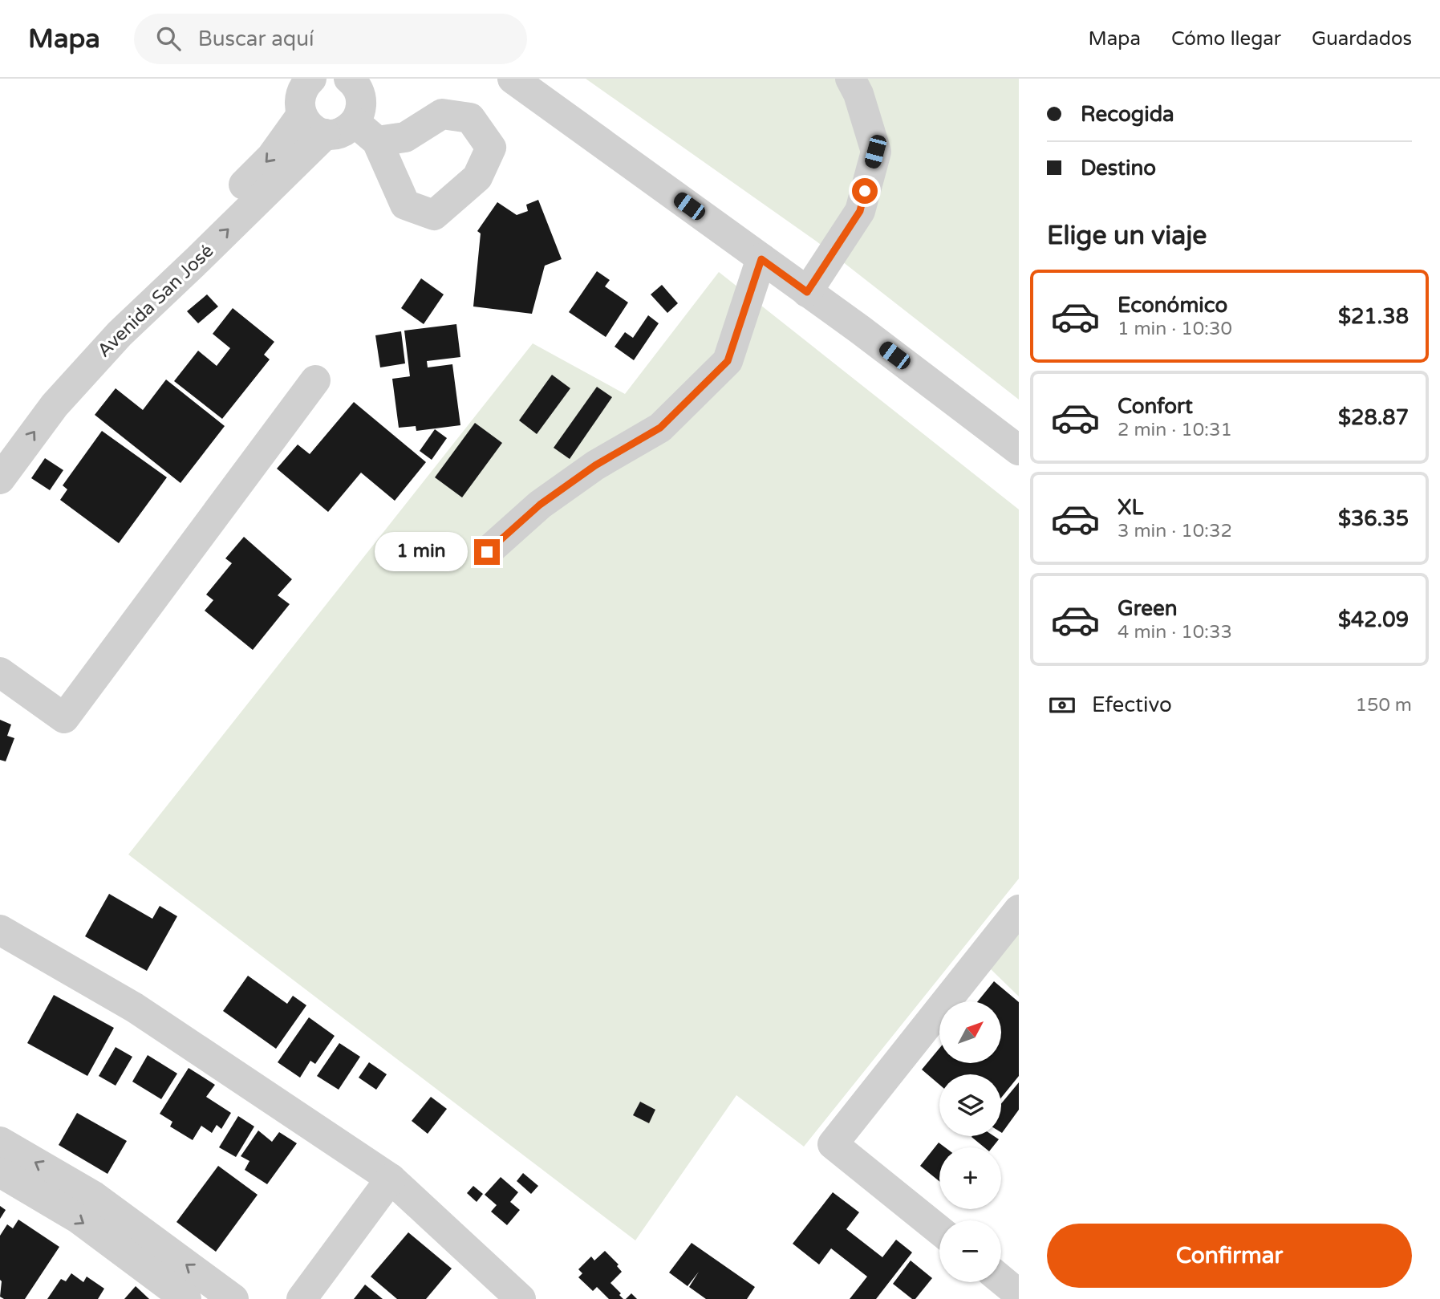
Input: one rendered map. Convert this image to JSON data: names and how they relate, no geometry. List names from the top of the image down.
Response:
{
  "streets": {
    "street": ["Avenida San José"]
  },
  "north": "top right",
  "page": {
    "header": "Mapa",
    "search": "Buscar aquí",
    "nav": ["Mapa", "Cómo llegar", "Guardados"],
    "banner": ["Recogida", "Destino"],
    "heading": "Elige un viaje",
    "list": [
      {
        "name": "Económico",
        "note": "1 min · 10:30",
        "value": "$21.38"
      },
      {
        "name": "Confort",
        "note": "2 min · 10:31",
        "value": "$28.87"
      },
      {
        "name": "XL",
        "note": "3 min · 10:32",
        "value": "$36.35"
      },
      {
        "name": "Green",
        "note": "4 min · 10:33",
        "value": "$42.09"
      }
    ],
    "bubble": "1 min",
    "pay": ["Efectivo", "150 m"],
    "map_buttons": ["+", "−"],
    "buttons": "Confirmar"
  }
}
